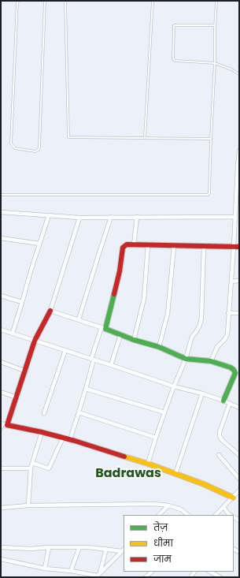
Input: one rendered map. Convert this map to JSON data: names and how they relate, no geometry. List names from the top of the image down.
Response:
{
  "districts": ["Badrawas"],
  "legend": ["तेज़", "धीमा", "जाम"]
}
